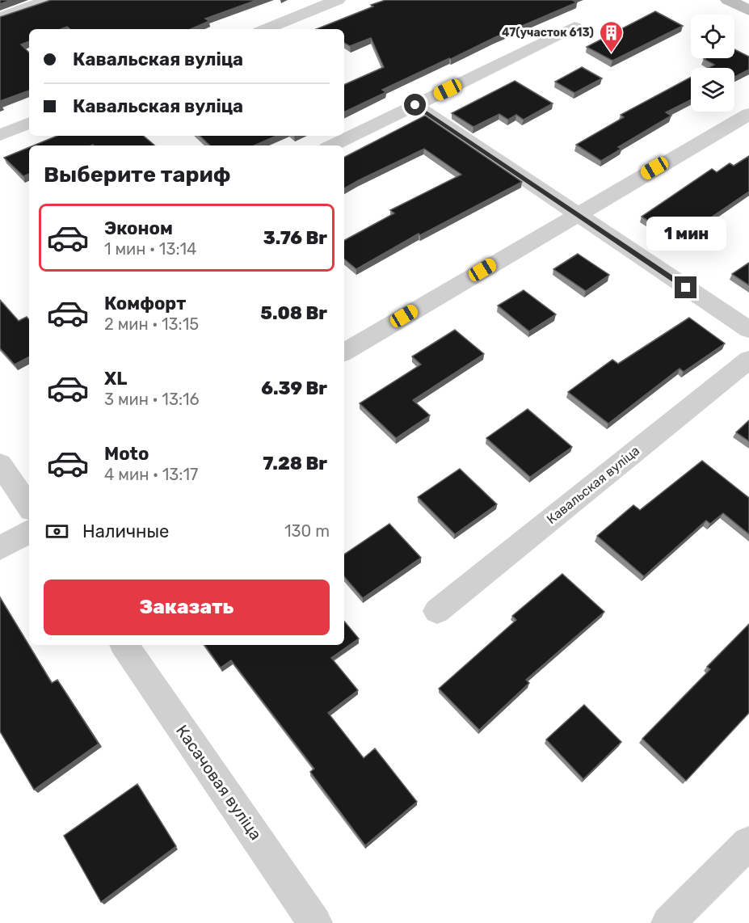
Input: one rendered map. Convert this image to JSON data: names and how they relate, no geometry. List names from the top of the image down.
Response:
{
  "streets": {
    "street": ["Кавальская вуліца", "Касачовая вуліца"]
  },
  "places": {
    "building": ["47(участок 613)"]
  },
  "page": {
    "banner": ["Кавальская вуліца", "Кавальская вуліца"],
    "heading": "Выберите тариф",
    "list": [
      {
        "name": "Эконом",
        "note": "1 мин · 13:14",
        "value": "3.76 Br"
      },
      {
        "name": "Комфорт",
        "note": "2 мин · 13:15",
        "value": "5.08 Br"
      },
      {
        "name": "XL",
        "note": "3 мин · 13:16",
        "value": "6.39 Br"
      },
      {
        "name": "Moto",
        "note": "4 мин · 13:17",
        "value": "7.28 Br"
      }
    ],
    "bubble": "1 мин",
    "pay": ["Наличные", "130 m"],
    "buttons": "Заказать"
  }
}
